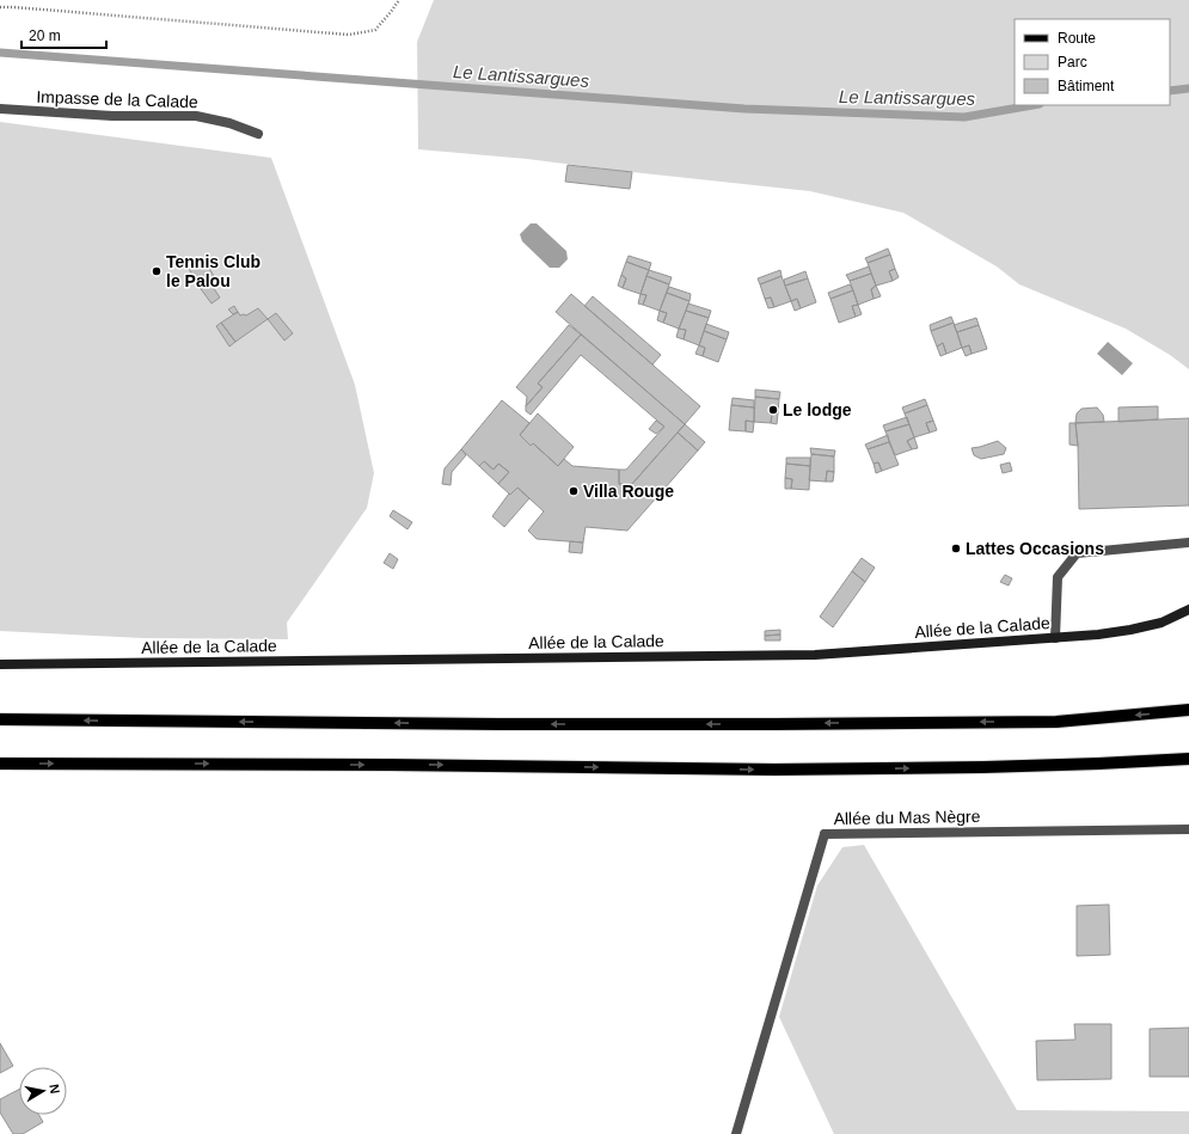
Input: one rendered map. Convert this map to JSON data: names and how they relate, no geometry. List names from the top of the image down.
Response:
{
  "streets": {
    "street": ["Impasse de la Calade", "Allée de la Calade", "Allée du Mas Nègre"]
  },
  "water": ["Le Lantissargues"],
  "places": [
    "Tennis Club le Palou",
    "Le lodge",
    "Villa Rouge",
    "Lattes Occasions"
  ],
  "legend": ["Route", "Parc", "Bâtiment"],
  "scale_bar": "20 m",
  "north": "right"
}
